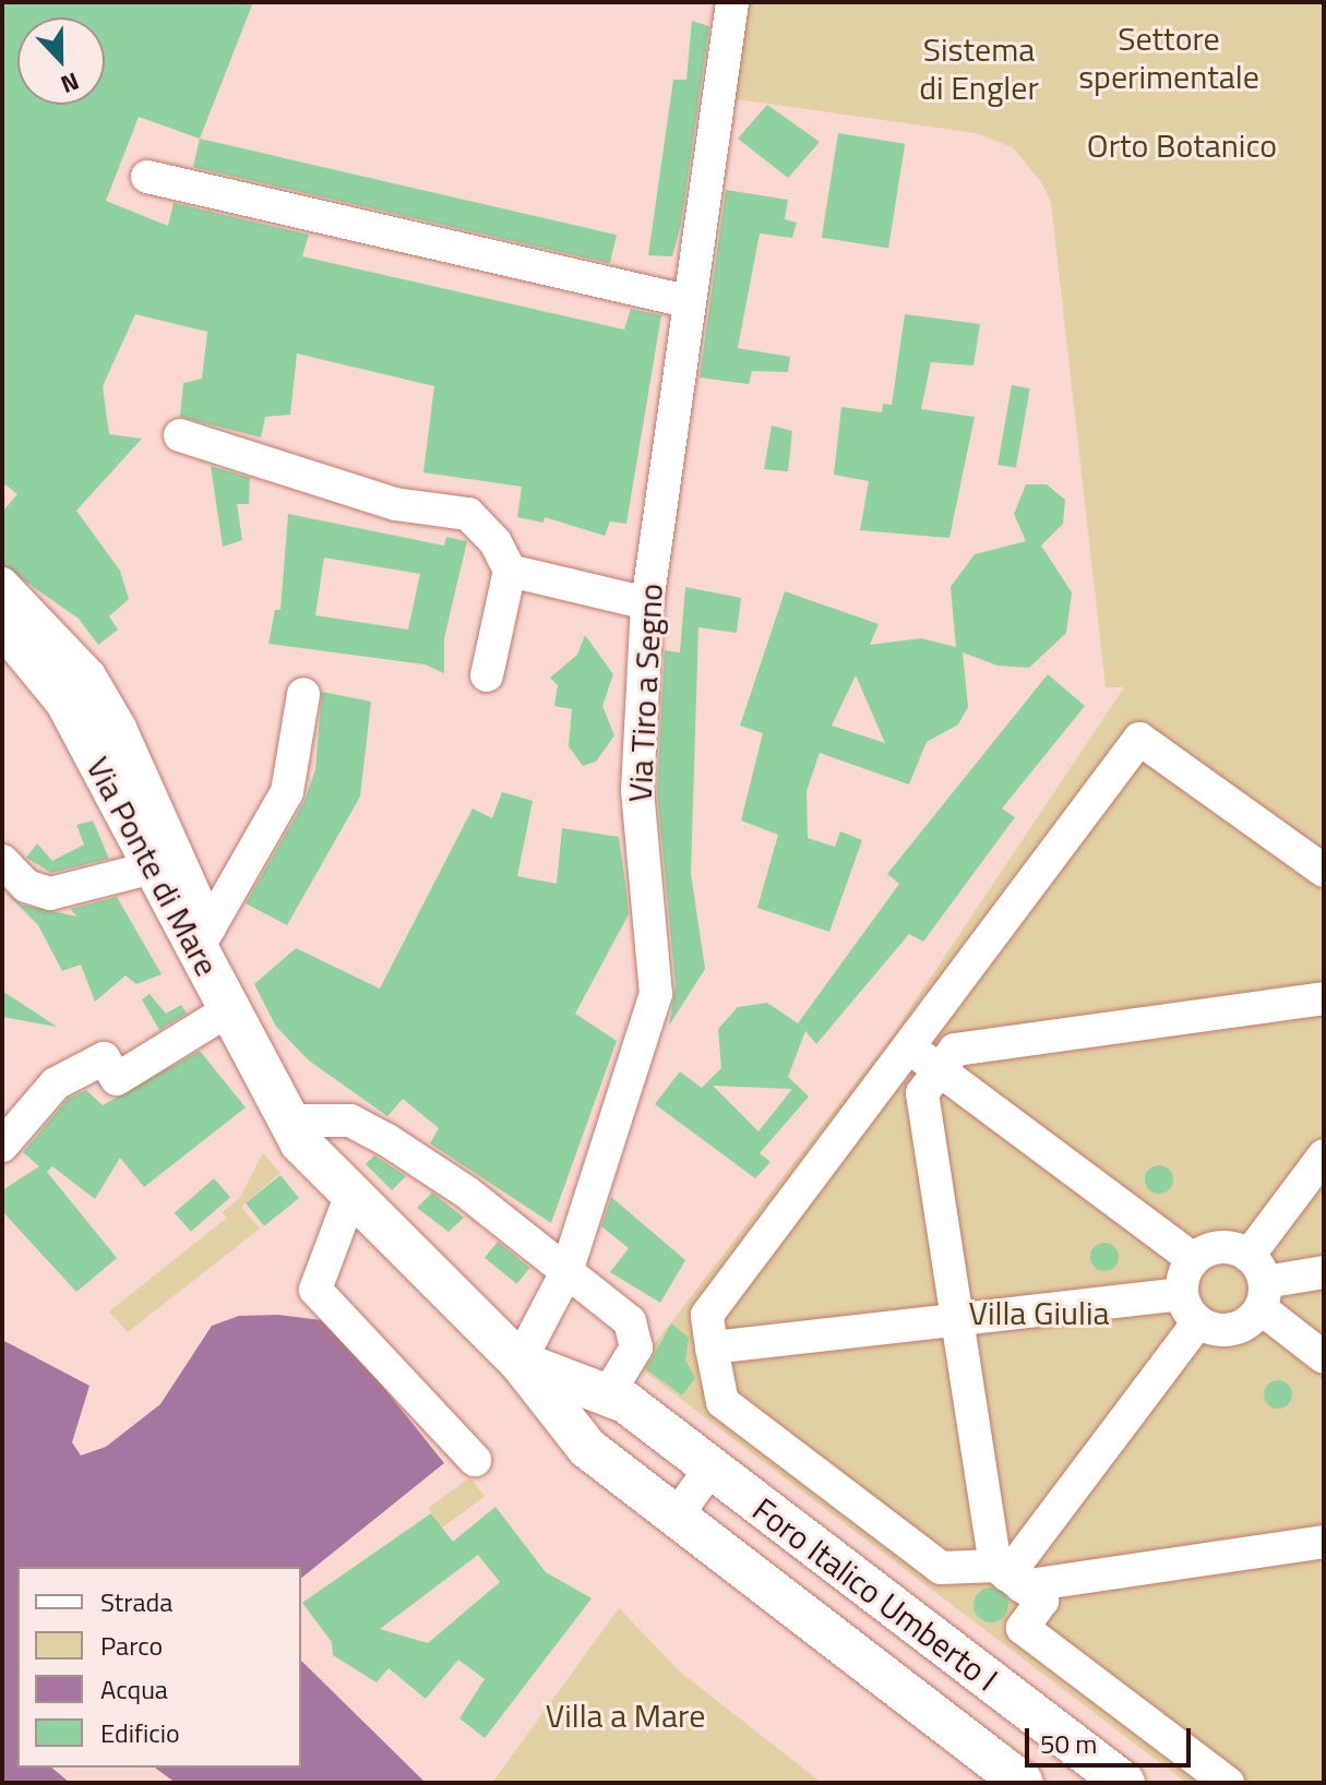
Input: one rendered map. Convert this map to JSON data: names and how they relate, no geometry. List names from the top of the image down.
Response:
{
  "streets": {
    "main road": ["Via Ponte di Mare", "Foro Italico Umberto I"],
    "street": ["Via Tiro a Segno"]
  },
  "crossings": [
    ["Via Tiro a Segno", "Via Ponte di Mare"],
    ["Via Tiro a Segno", "Foro Italico Umberto I"],
    ["Via Ponte di Mare", "Foro Italico Umberto I"]
  ],
  "parks": [
    "Settore sperimentale",
    "Sistema di Engler",
    "Orto Botanico",
    "Villa Giulia",
    "Villa a Mare"
  ],
  "legend": [
    "Strada",
    "Parco",
    "Acqua",
    "Edificio"
  ],
  "scale_bar": "50 m",
  "north": "bottom"
}
